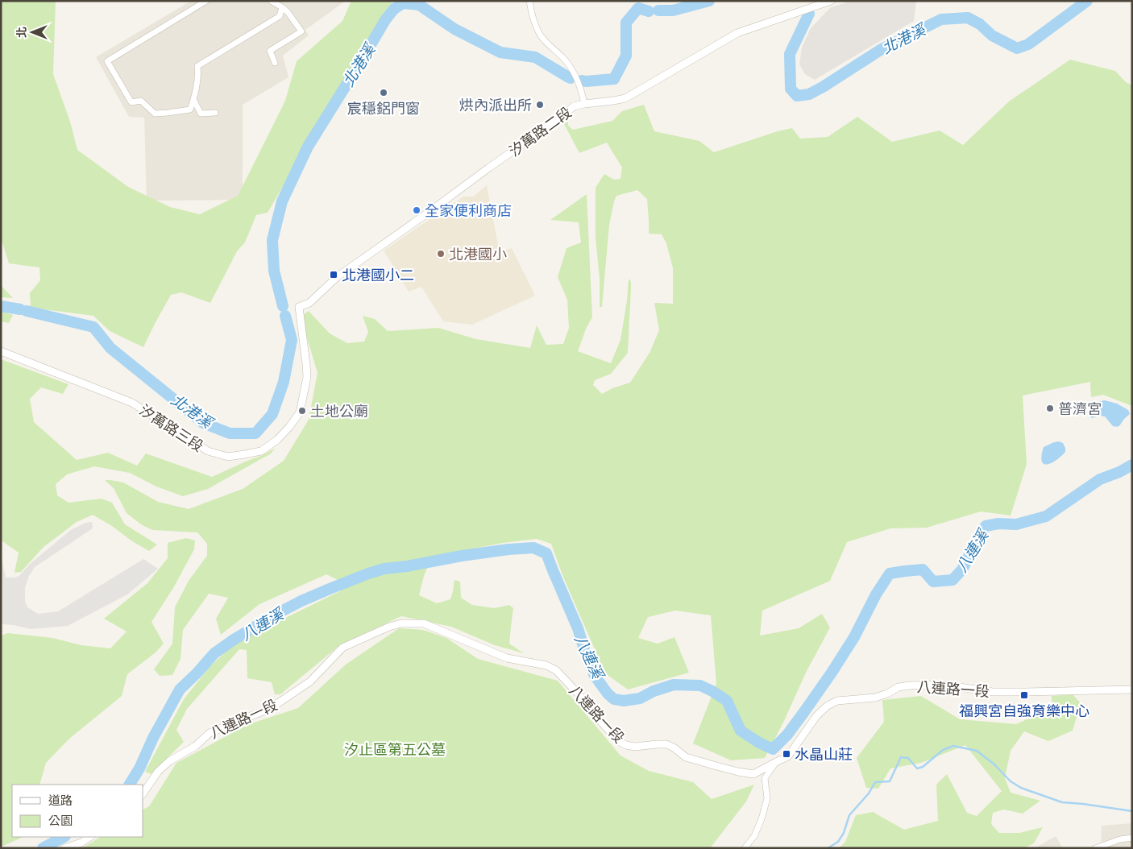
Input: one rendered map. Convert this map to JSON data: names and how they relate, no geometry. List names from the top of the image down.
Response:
{
  "streets": {
    "street": ["汐萬路二段", "汐萬路三段", "八連路一段"]
  },
  "crossings": [
    ["汐萬路二段", "汐萬路三段"]
  ],
  "water": ["北港溪", "八連溪"],
  "parks": ["汐止區第五公墓"],
  "places": {
    "other": [
      "宸穩鋁門窗",
      "烘內派出所",
      "全家便利商店",
      "北港國小",
      "普濟宮",
      "土地公廟"
    ],
    "transit": ["北港國小二", "福興宮自強育樂中心", "水晶山莊"]
  },
  "legend": ["道路", "公園"],
  "north": "left"
}
